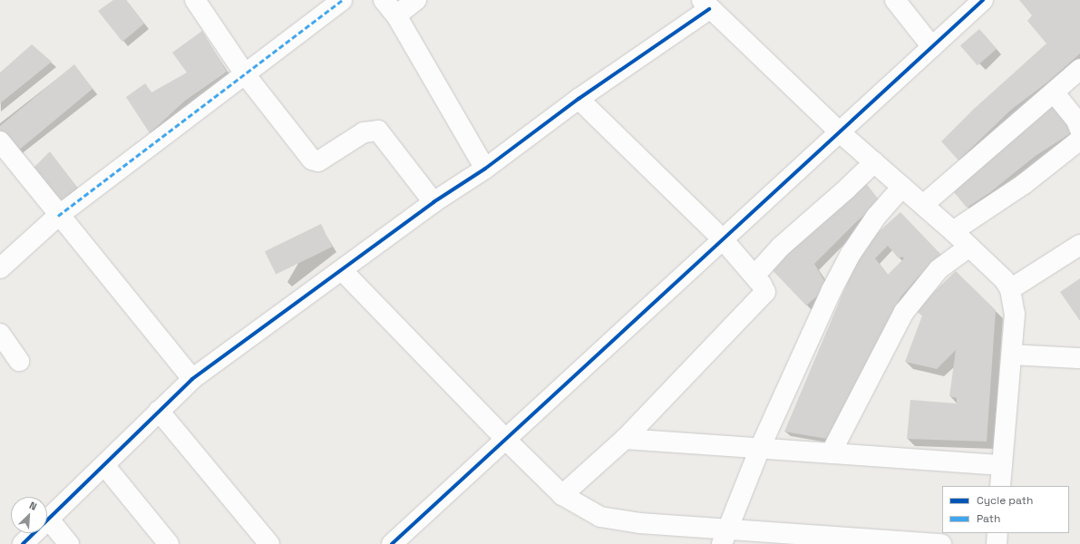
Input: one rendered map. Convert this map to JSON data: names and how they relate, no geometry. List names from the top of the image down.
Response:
{
  "legend": ["Cycle path", "Path"],
  "north": "top right"
}
